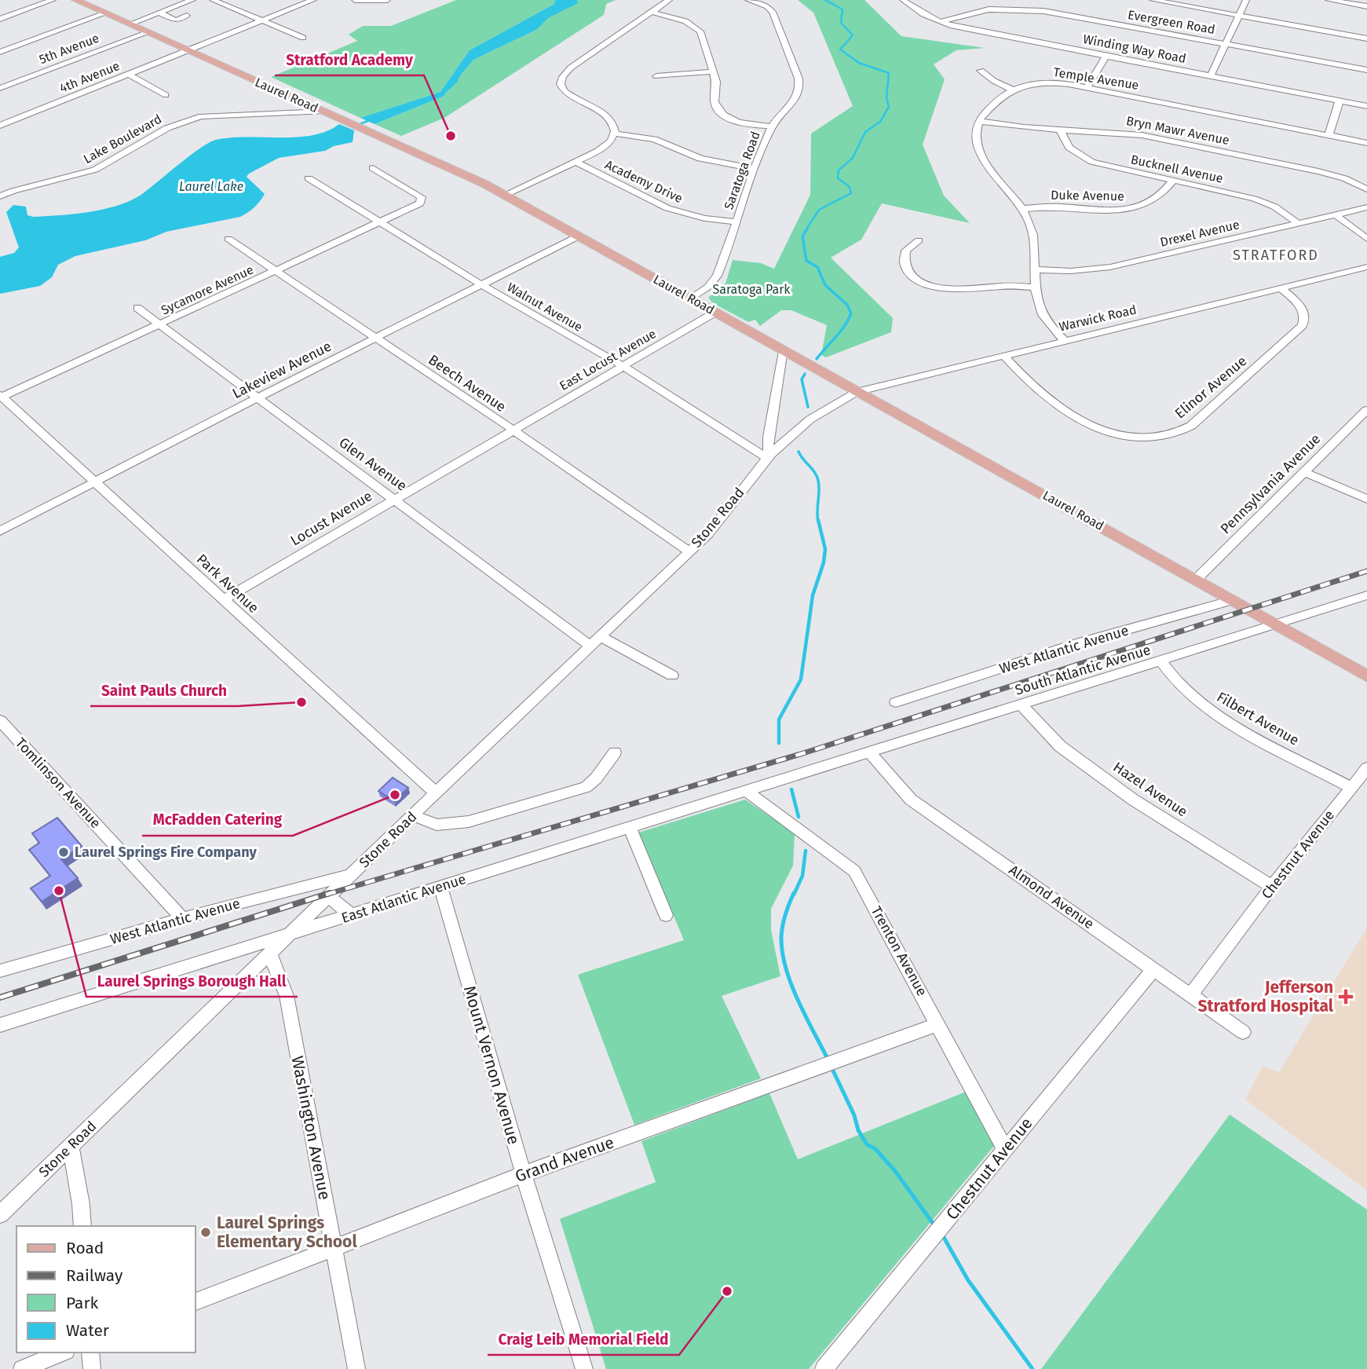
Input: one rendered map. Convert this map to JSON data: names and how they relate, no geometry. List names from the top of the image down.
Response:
{
  "streets": {
    "main road": ["Laurel Road"],
    "street": [
      "Evergreen Road",
      "5th Avenue",
      "Winding Way Road",
      "4th Avenue",
      "Temple Avenue",
      "Bryn Mawr Avenue",
      "Lake Boulevard",
      "Bucknell Avenue",
      "Saratoga Road",
      "Academy Drive",
      "Duke Avenue",
      "Drexel Avenue",
      "Sycamore Avenue",
      "Walnut Avenue",
      "Warwick Road",
      "East Locust Avenue",
      "Lakeview Avenue",
      "Beech Avenue",
      "Elinor Avenue",
      "Glen Avenue",
      "Pennsylvania Avenue",
      "Stone Road",
      "Locust Avenue",
      "Park Avenue",
      "West Atlantic Avenue",
      "South Atlantic Avenue",
      "Filbert Avenue",
      "Tomlinson Avenue",
      "Hazel Avenue",
      "Chestnut Avenue",
      "Almond Avenue",
      "East Atlantic Avenue",
      "Trenton Avenue",
      "Mount Vernon Avenue",
      "Washington Avenue",
      "Grand Avenue"
    ]
  },
  "crossings": [
    ["Evergreen Road", "Winding Way Road"],
    ["5th Avenue", "Laurel Road"],
    ["4th Avenue", "Laurel Road"],
    ["Temple Avenue", "Bryn Mawr Avenue"],
    ["Laurel Road", "Lake Boulevard"],
    ["Laurel Road", "Saratoga Road"],
    ["Laurel Road", "Warwick Road"],
    ["Laurel Road", "East Locust Avenue"],
    ["Laurel Road", "Lakeview Avenue"],
    ["Laurel Road", "Pennsylvania Avenue"],
    ["Laurel Road", "West Atlantic Avenue"],
    ["Laurel Road", "South Atlantic Avenue"],
    ["Bryn Mawr Avenue", "Bucknell Avenue"],
    ["Bucknell Avenue", "Duke Avenue"],
    ["Bucknell Avenue", "Drexel Avenue"],
    ["Saratoga Road", "Academy Drive"],
    ["Sycamore Avenue", "Walnut Avenue"],
    ["Sycamore Avenue", "Beech Avenue"],
    ["Sycamore Avenue", "Glen Avenue"],
    ["Sycamore Avenue", "Park Avenue"],
    ["Walnut Avenue", "East Locust Avenue"],
    ["Walnut Avenue", "Lakeview Avenue"],
    ["Walnut Avenue", "Stone Road"],
    ["Warwick Road", "Elinor Avenue"],
    ["Warwick Road", "Stone Road"],
    ["East Locust Avenue", "Beech Avenue"],
    ["East Locust Avenue", "Locust Avenue"],
    ["Lakeview Avenue", "Beech Avenue"],
    ["Lakeview Avenue", "Glen Avenue"],
    ["Lakeview Avenue", "Park Avenue"],
    ["Beech Avenue", "Stone Road"],
    ["Beech Avenue", "Locust Avenue"],
    ["Glen Avenue", "Stone Road"],
    ["Glen Avenue", "Locust Avenue"],
    ["Stone Road", "Park Avenue"],
    ["Stone Road", "West Atlantic Avenue"],
    ["Stone Road", "East Atlantic Avenue"],
    ["Stone Road", "Washington Avenue"],
    ["Locust Avenue", "Park Avenue"],
    ["West Atlantic Avenue", "Tomlinson Avenue"],
    ["South Atlantic Avenue", "Filbert Avenue"],
    ["South Atlantic Avenue", "Hazel Avenue"],
    ["South Atlantic Avenue", "Almond Avenue"],
    ["South Atlantic Avenue", "East Atlantic Avenue"],
    ["Filbert Avenue", "Chestnut Avenue"],
    ["Hazel Avenue", "Chestnut Avenue"],
    ["Chestnut Avenue", "Almond Avenue"],
    ["Chestnut Avenue", "Trenton Avenue"],
    ["East Atlantic Avenue", "Trenton Avenue"],
    ["East Atlantic Avenue", "Mount Vernon Avenue"],
    ["Trenton Avenue", "Grand Avenue"],
    ["Mount Vernon Avenue", "Grand Avenue"],
    ["Washington Avenue", "Grand Avenue"]
  ],
  "districts": ["STRATFORD"],
  "water": ["Laurel Lake"],
  "parks": ["Saratoga Park"],
  "places": {
    "other": [
      "Stratford Academy",
      "Saint Pauls Church",
      "McFadden Catering",
      "Laurel Springs Fire Company",
      "Laurel Springs Borough Hall",
      "Laurel Springs Elementary School",
      "Craig Leib Memorial Field"
    ],
    "health": ["Jefferson Stratford Hospital"]
  },
  "legend": [
    "Road",
    "Railway",
    "Park",
    "Water"
  ]
}
